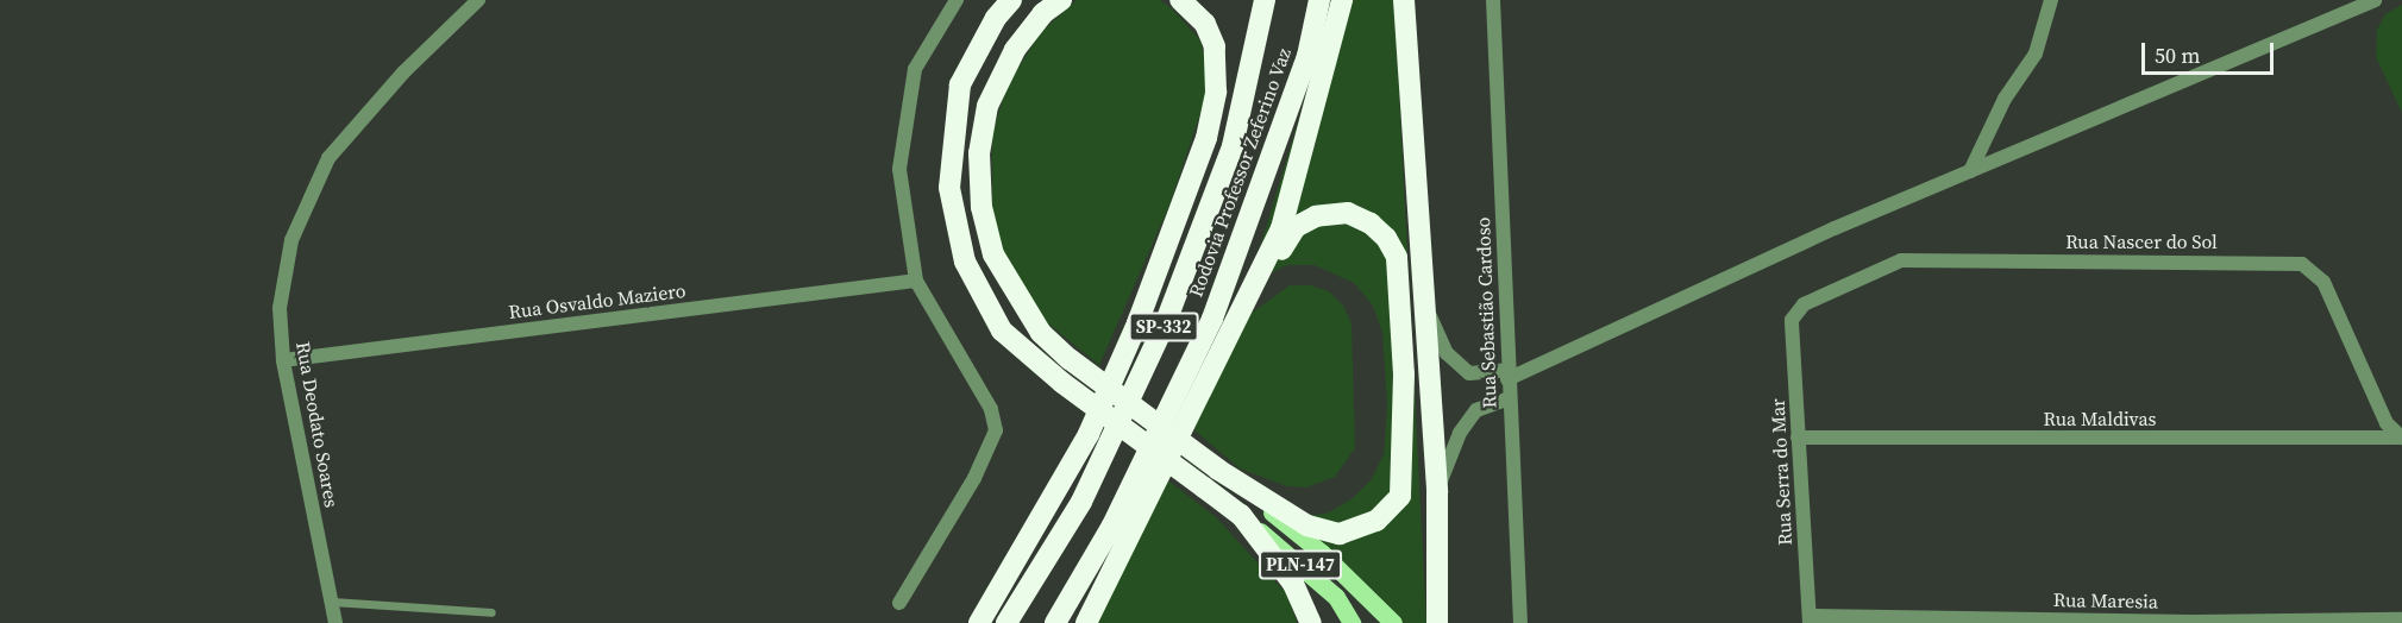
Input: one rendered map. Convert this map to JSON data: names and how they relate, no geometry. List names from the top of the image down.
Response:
{
  "streets": {
    "highway": ["Rodovia Professor Zeferino Vaz", "SP-332"],
    "main road": ["PLN-147"],
    "street": [
      "Rua Nascer do Sol",
      "Rua Osvaldo Maziero",
      "Rua Sebastião Cardoso",
      "Rua Maldivas",
      "Rua Deodato Soares",
      "Rua Serra do Mar",
      "Rua Maresia"
    ]
  },
  "crossings": [
    ["Rua Nascer do Sol", "Rua Maldivas"],
    ["Rua Nascer do Sol", "Rua Serra do Mar"],
    ["Rua Osvaldo Maziero", "Rua Deodato Soares"],
    ["Rua Maldivas", "Rua Serra do Mar"],
    ["Rua Serra do Mar", "Rua Maresia"]
  ],
  "scale_bar": "50 m"
}
